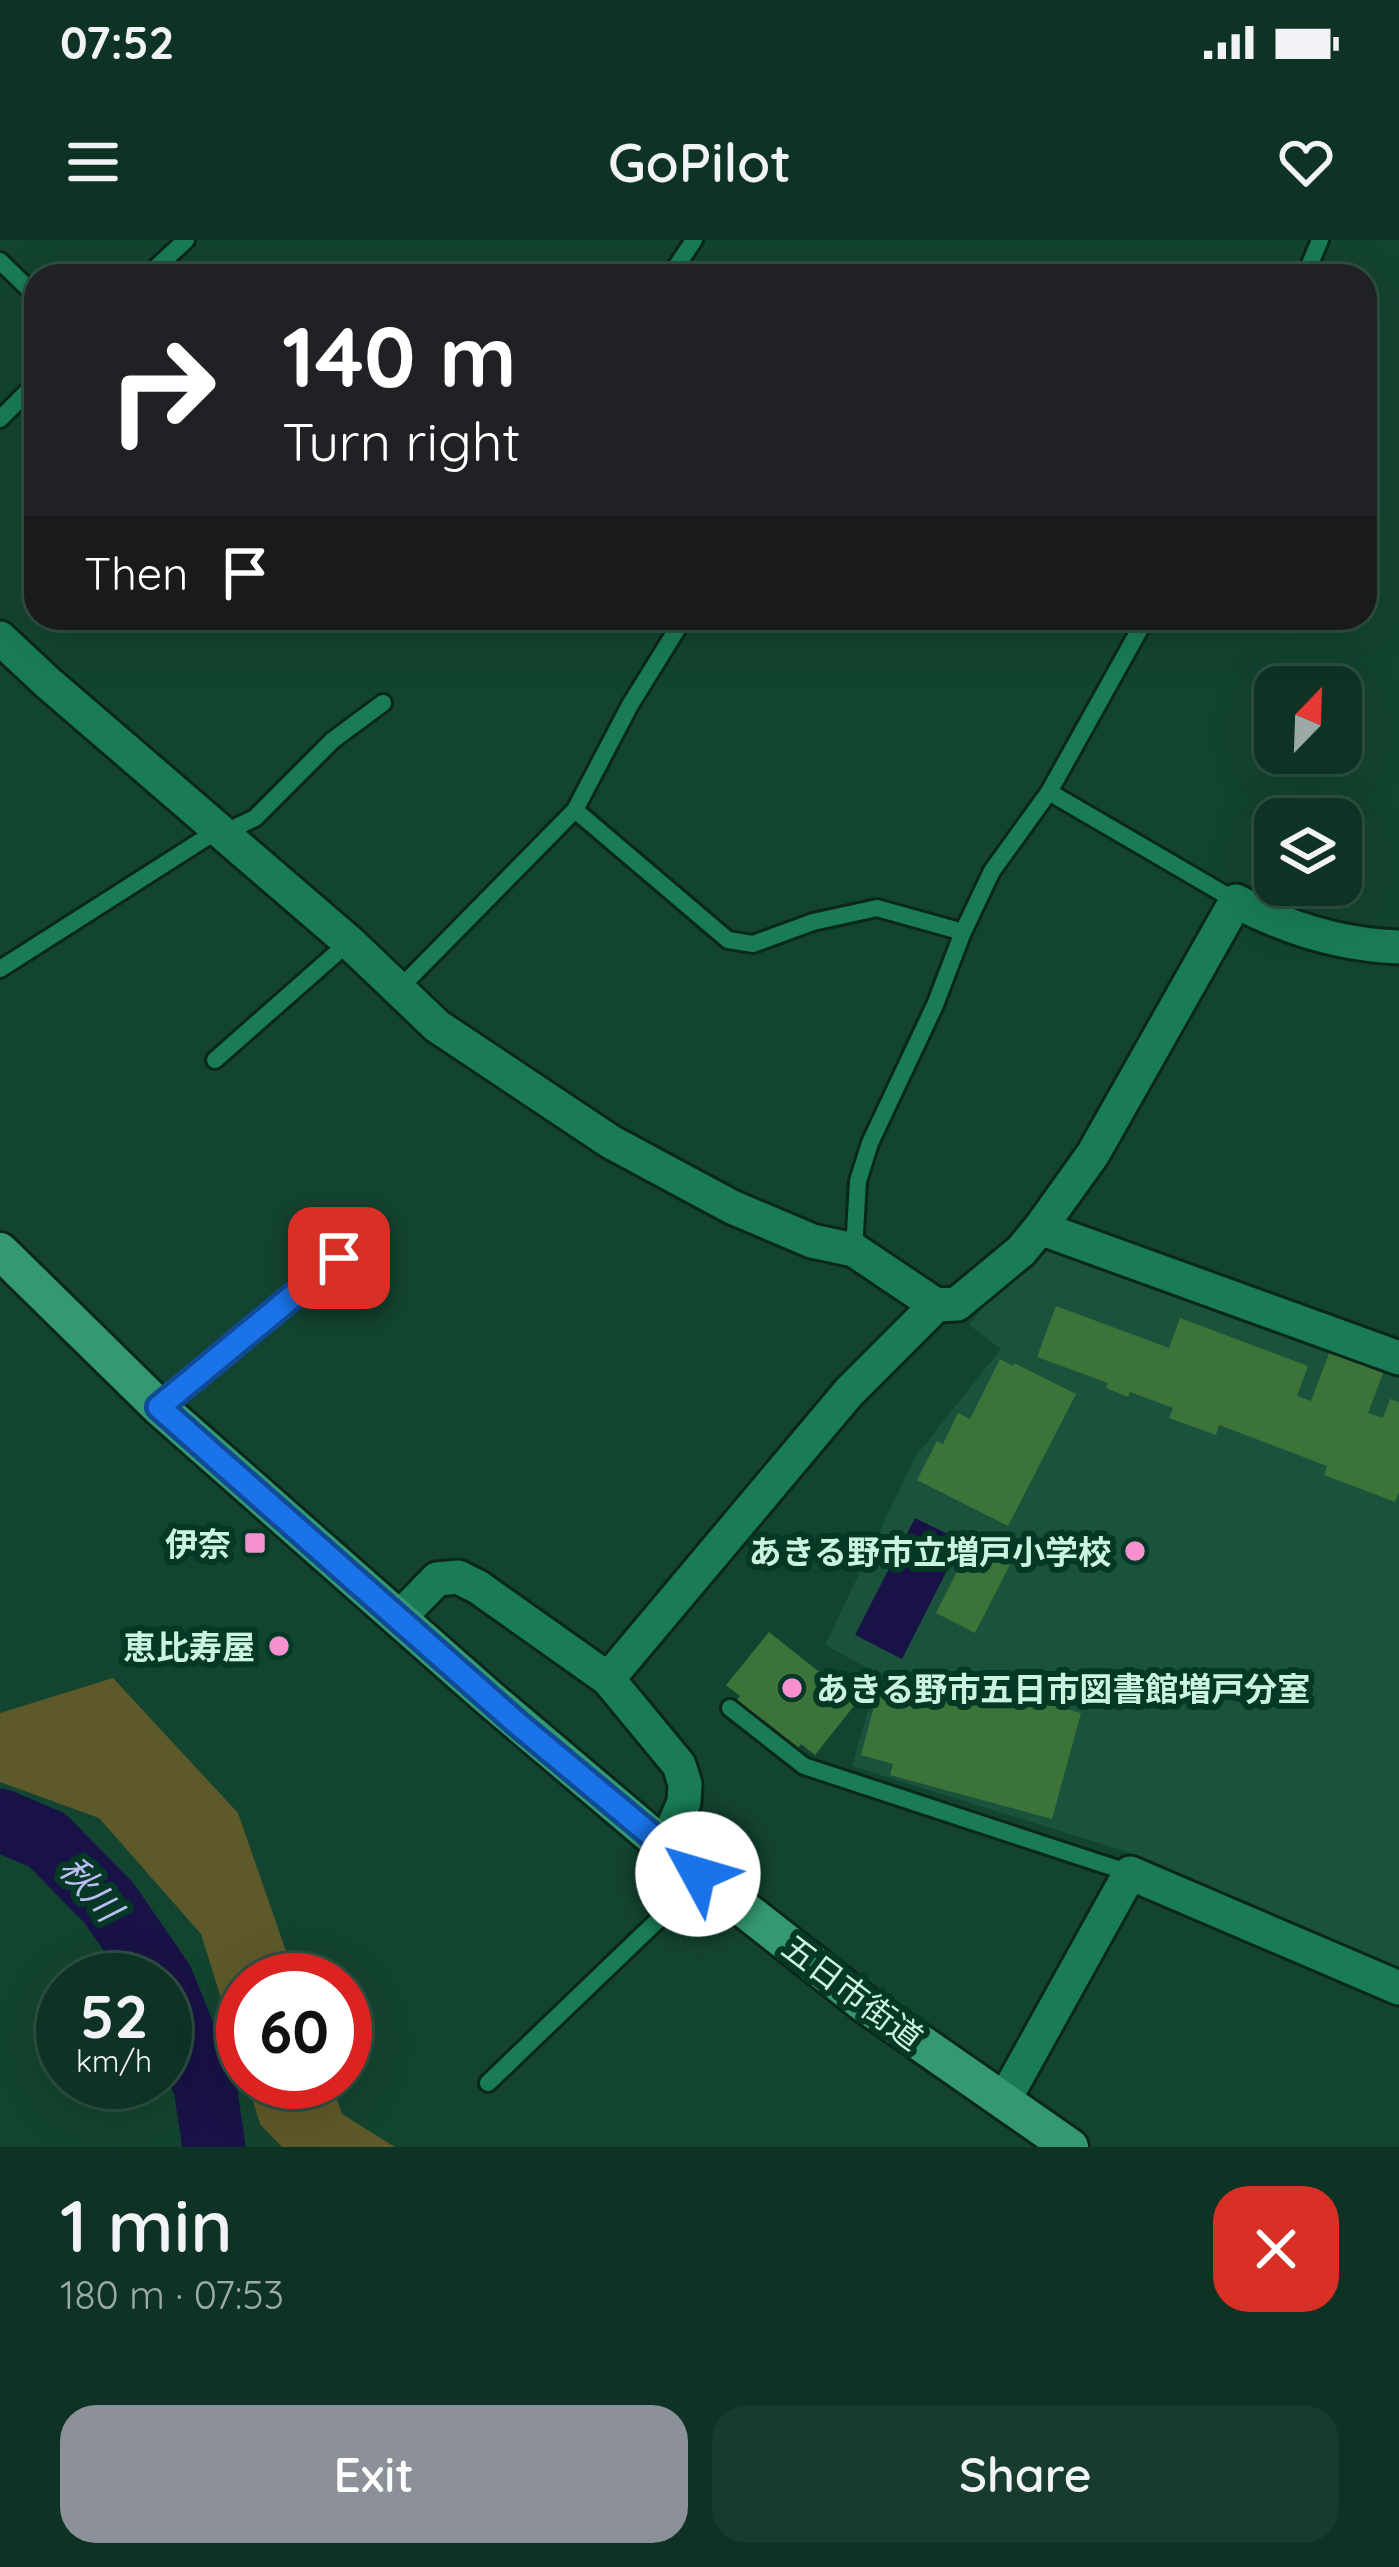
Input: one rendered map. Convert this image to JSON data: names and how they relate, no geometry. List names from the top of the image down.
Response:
{
  "streets": {
    "main road": ["五日市街道"]
  },
  "water": ["秋川"],
  "places": {
    "transit": ["伊奈"],
    "other": ["あきる野市立増戸小学校", "恵比寿屋", "あきる野市五日市図書館増戸分室"]
  },
  "north": "top right",
  "page": {
    "status": "07:52",
    "header": "GoPilot",
    "turn": ["140 m", "Turn right"],
    "then": "Then",
    "speed": "52 km/h",
    "limit": "60",
    "heading": ["1 min", "180 m · 07:53"],
    "buttons": ["Exit", "Share"]
  }
}
